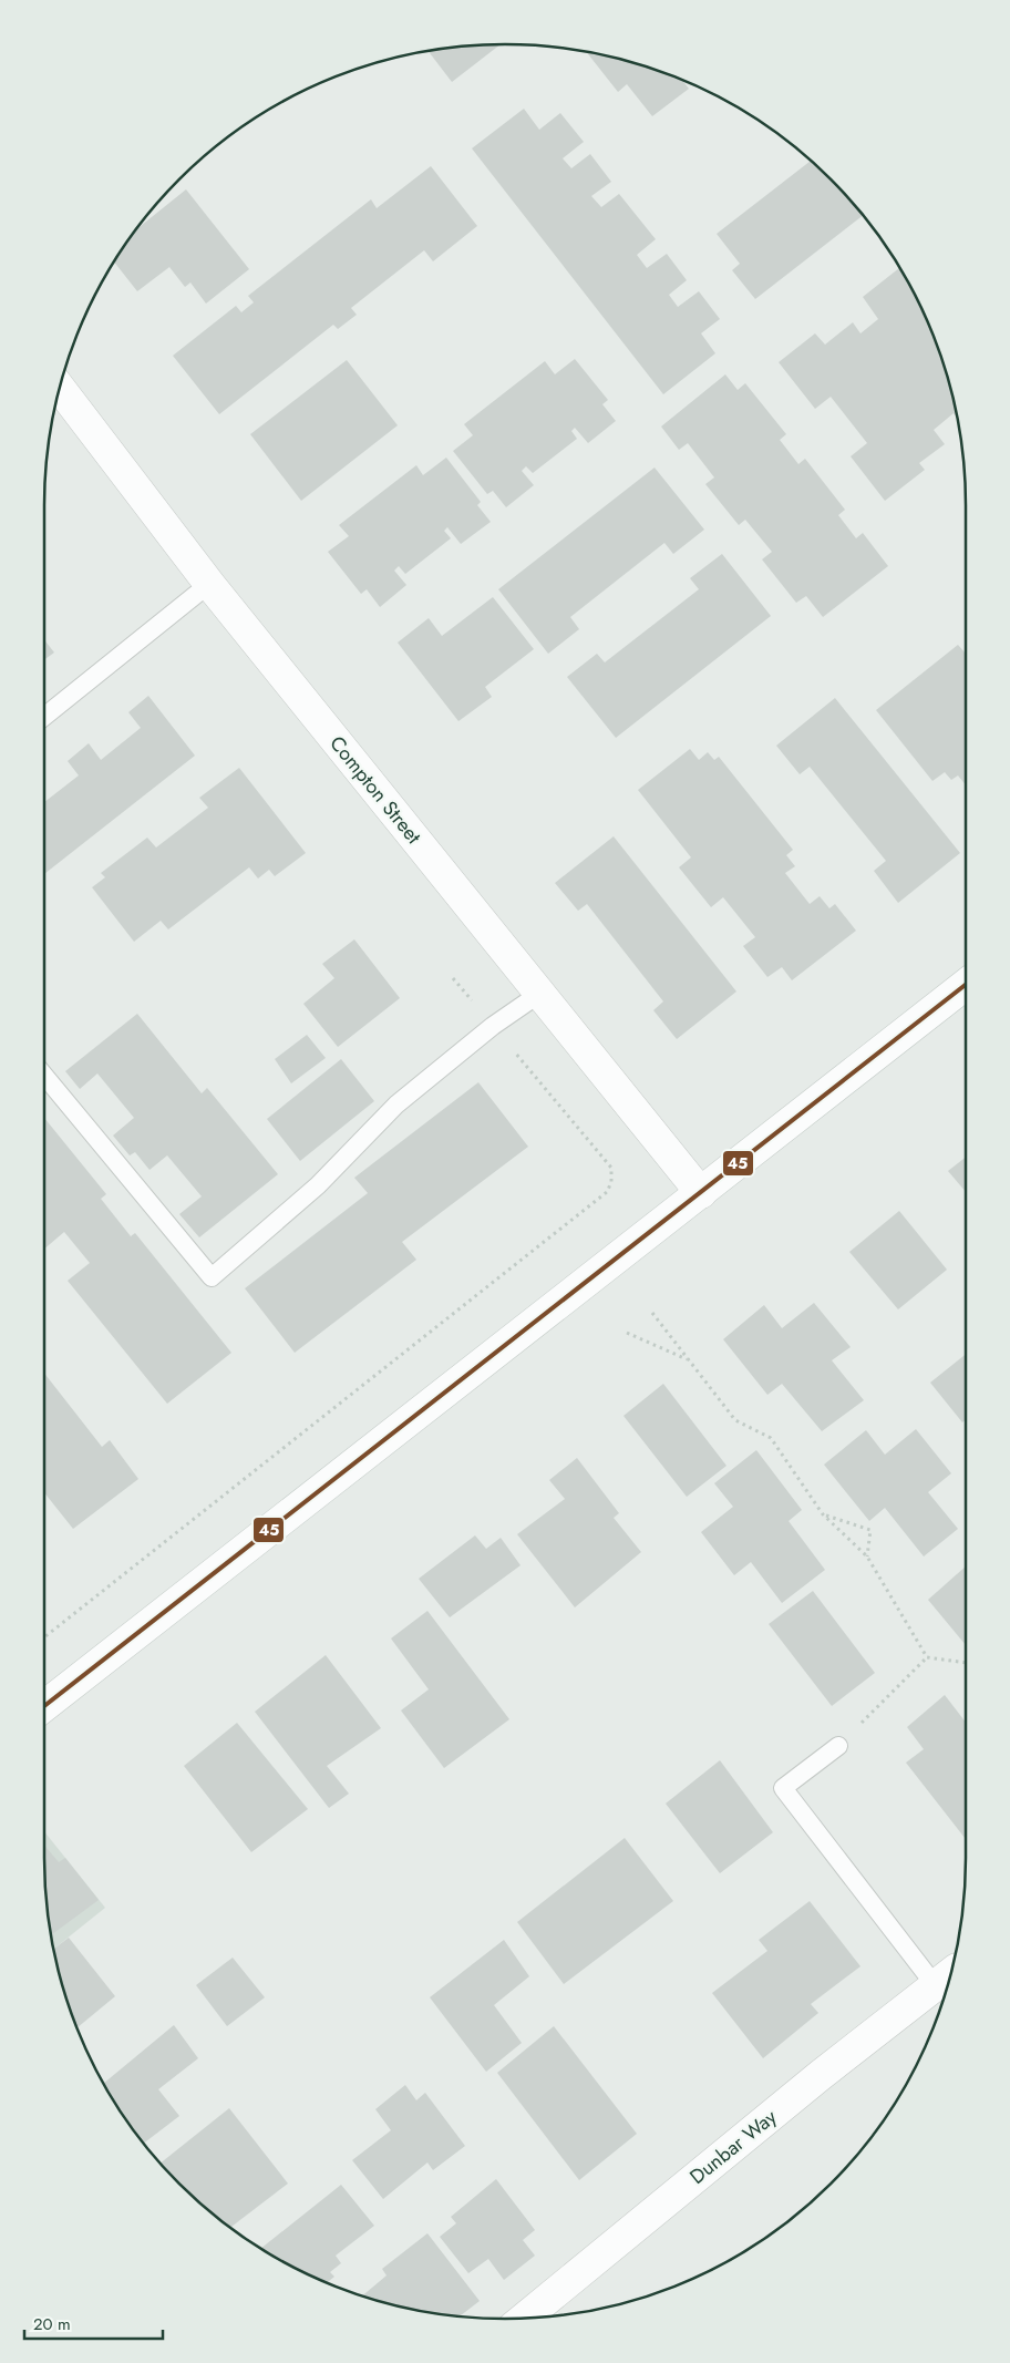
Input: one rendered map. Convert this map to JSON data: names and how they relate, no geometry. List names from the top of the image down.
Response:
{
  "streets": {
    "street": ["Compton Street", "Dunbar Way"]
  },
  "lines": ["transit line 45"],
  "scale_bar": "20 m"
}
